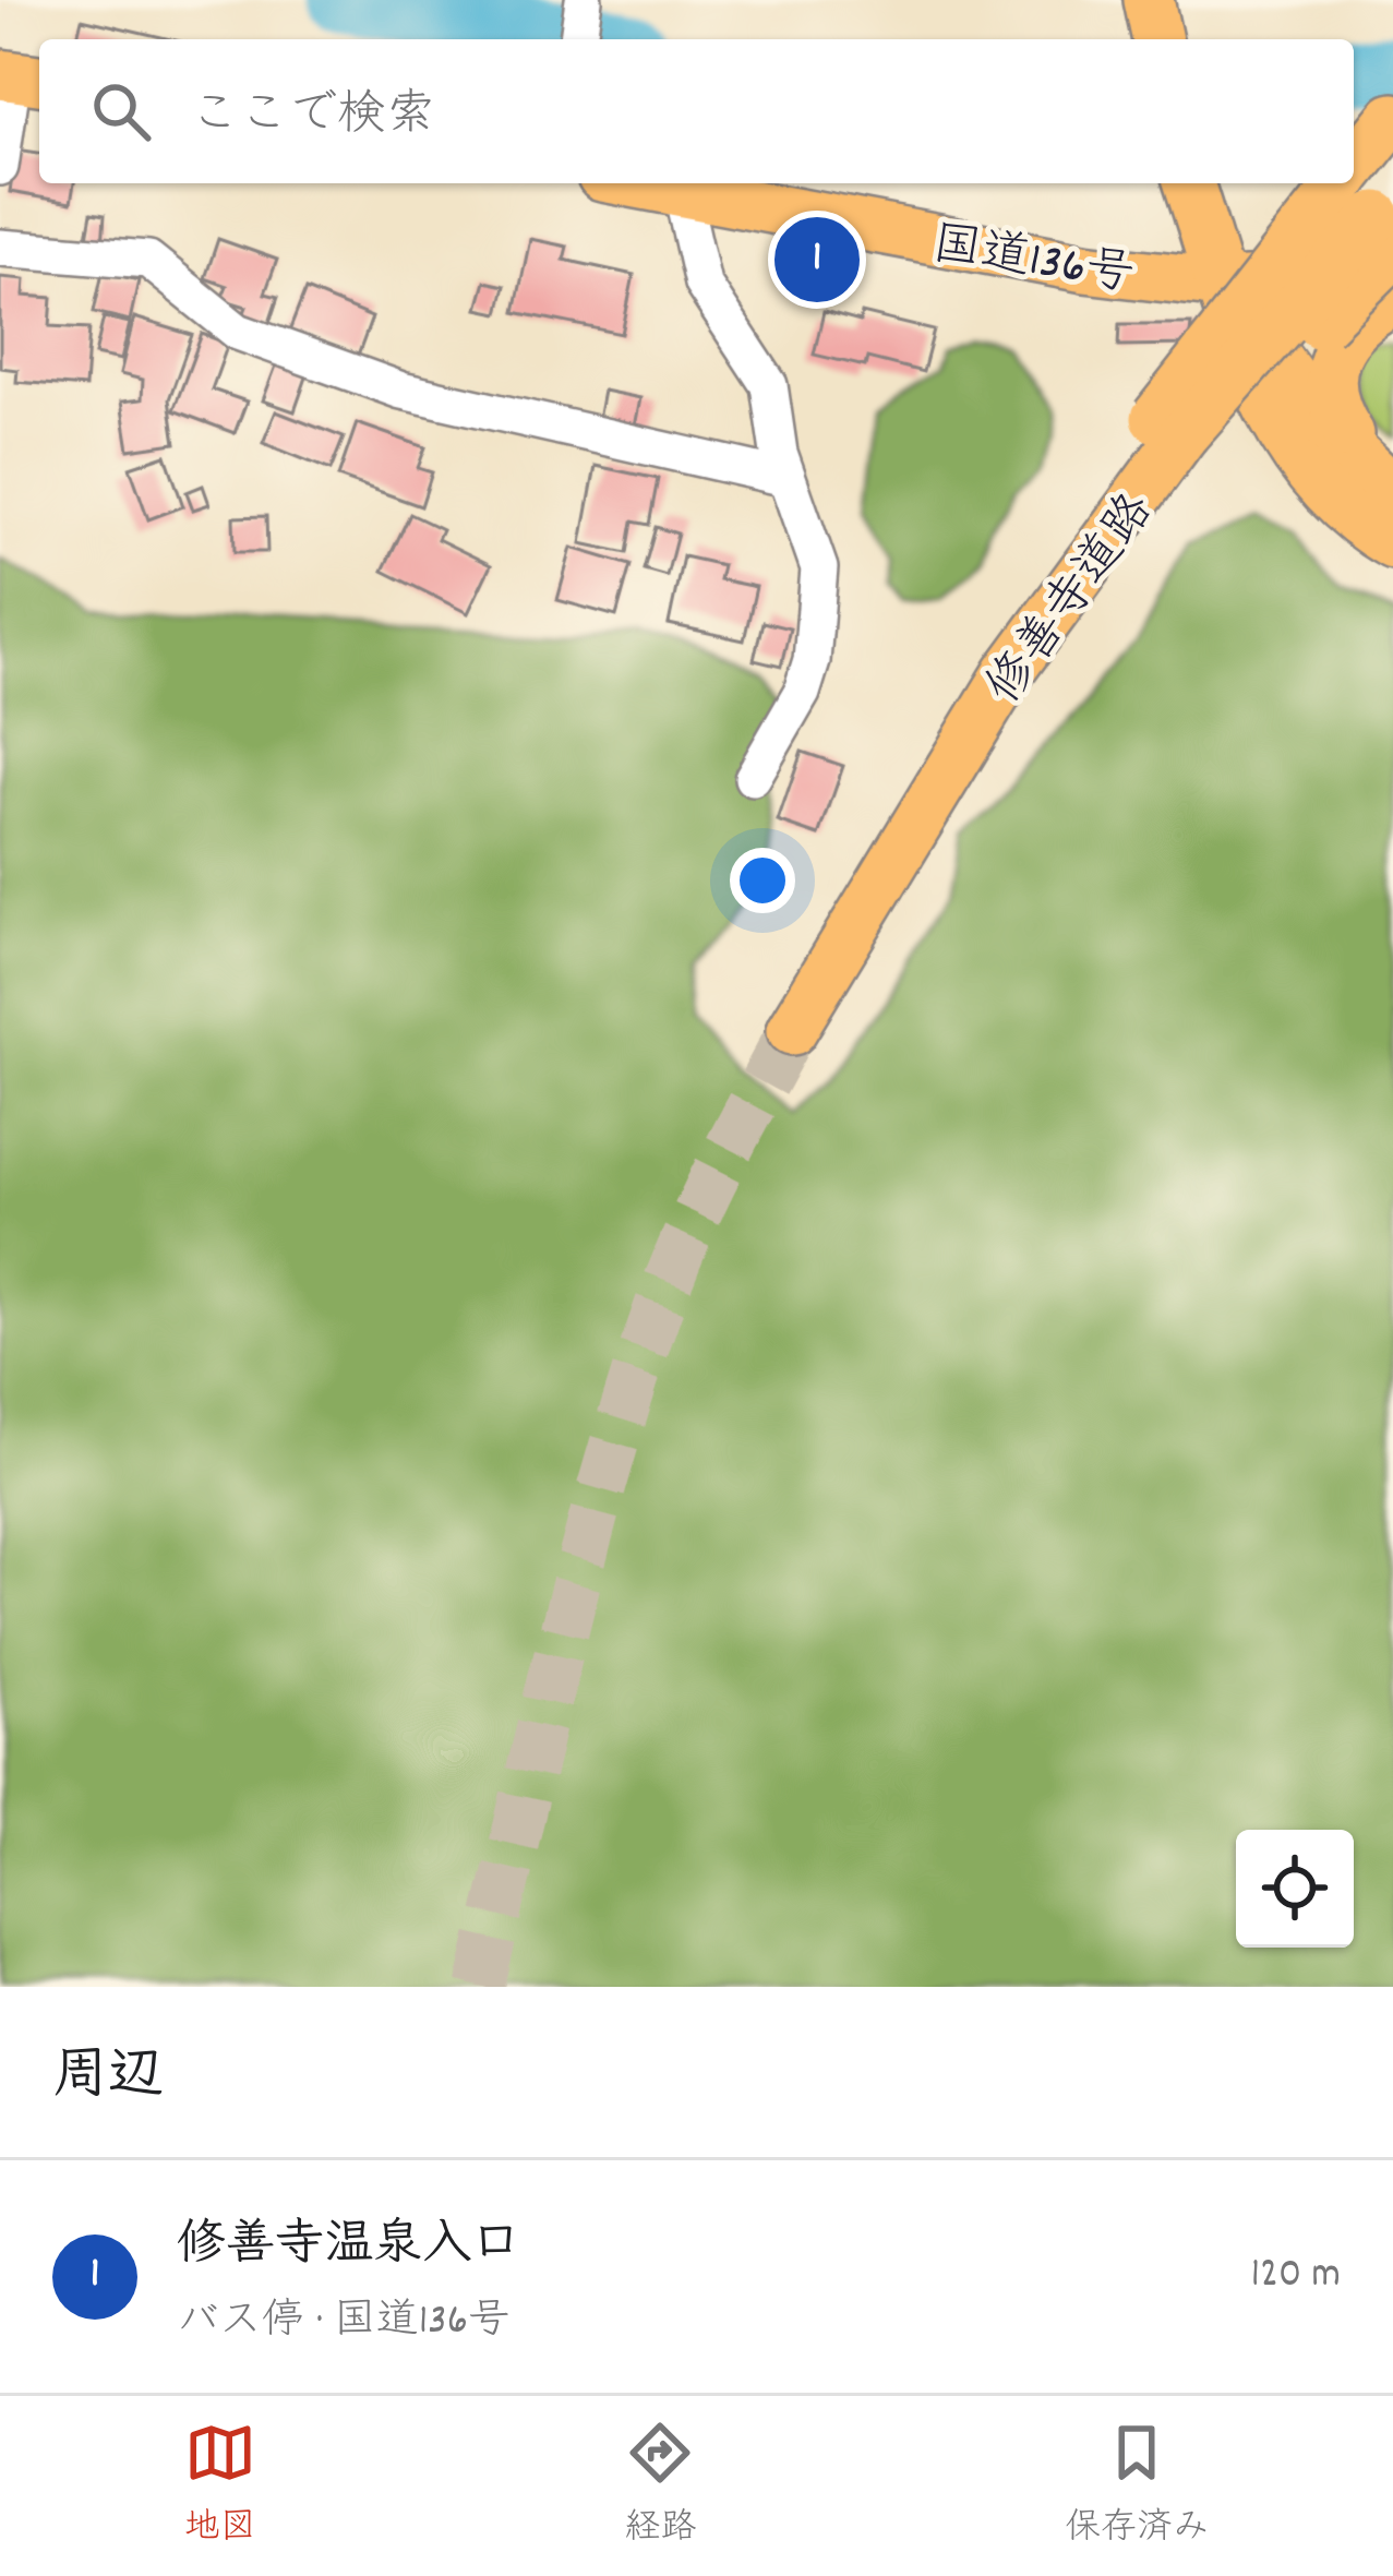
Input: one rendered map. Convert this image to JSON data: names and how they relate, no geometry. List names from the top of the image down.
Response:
{
  "streets": {
    "highway": ["国道136号", "修善寺道路"]
  },
  "page": {
    "search": "ここで検索",
    "pins": "1",
    "heading": "周辺",
    "list": [
      {
        "mark": "1",
        "name": "修善寺温泉入口",
        "note": "バス停 · 国道136号",
        "value": "120 m"
      }
    ],
    "nav": ["地図", "経路", "保存済み"]
  }
}
